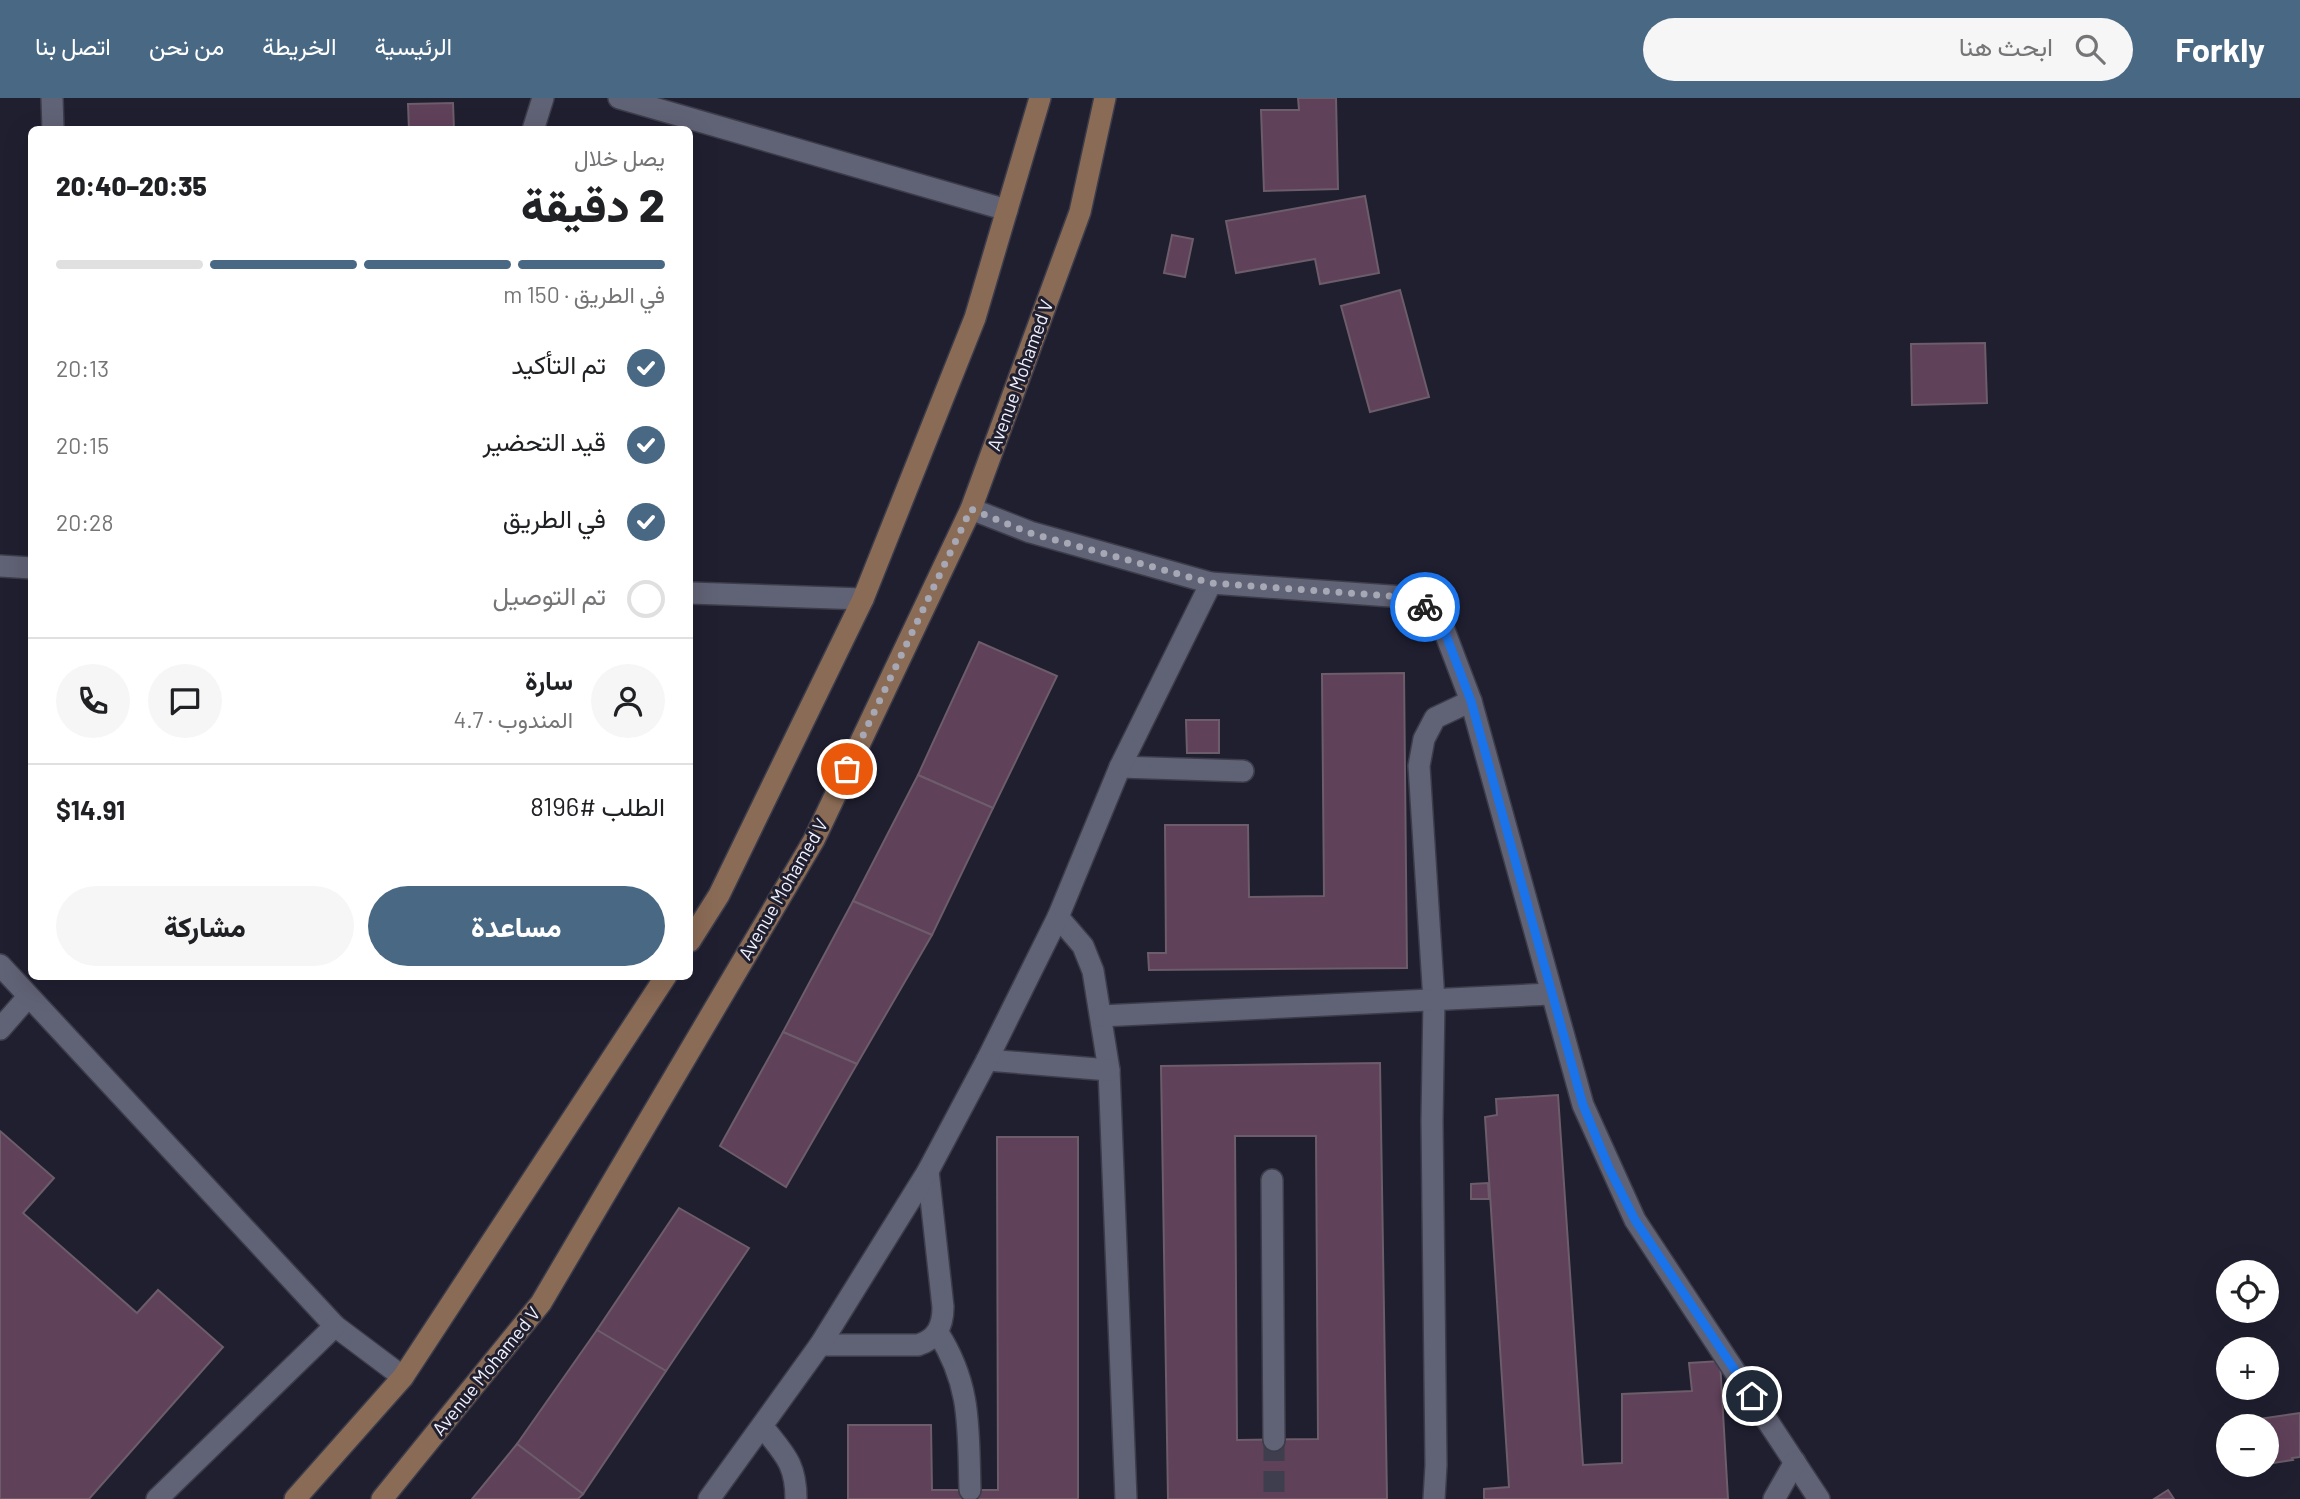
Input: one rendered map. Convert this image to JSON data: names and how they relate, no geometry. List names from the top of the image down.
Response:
{
  "streets": {
    "street": ["Avenue Mohamed V"]
  },
  "page": {
    "header": "Forkly",
    "search": "ابحث هنا",
    "nav": [
      "الرئيسية",
      "الخريطة",
      "من نحن",
      "اتصل بنا"
    ],
    "heading": ["2 دقيقة", "يصل خلال", "20:35–20:40"],
    "panel": [
      "سارة",
      "المندوب · 4.7",
      "الطلب #8196",
      "$14.91"
    ],
    "bar": "في الطريق · 150 m",
    "list": [
      ["تم التأكيد", "20:13"],
      ["قيد التحضير", "20:15"],
      ["في الطريق", "20:28"],
      "تم التوصيل"
    ],
    "buttons": ["مساعدة", "مشاركة"],
    "map_buttons": ["+", "−"]
  }
}
